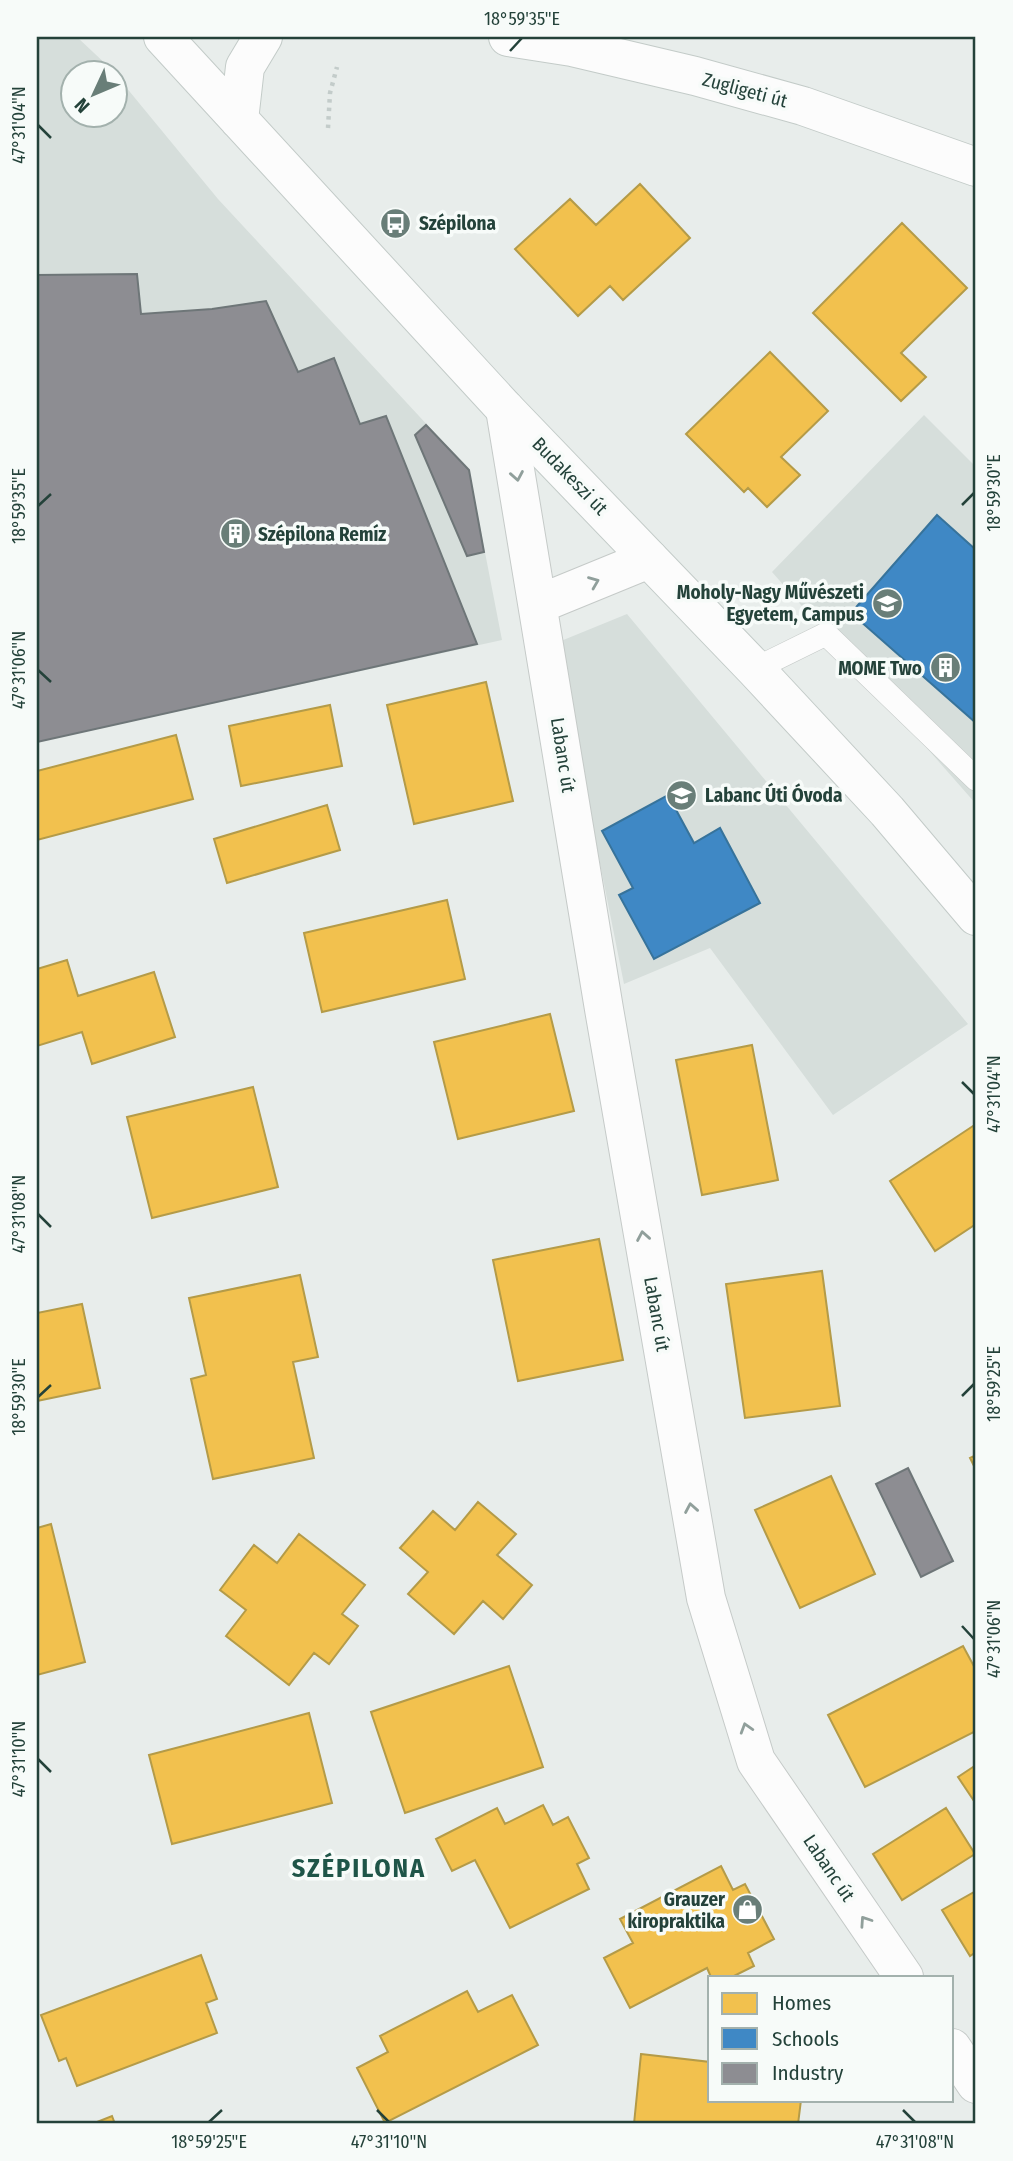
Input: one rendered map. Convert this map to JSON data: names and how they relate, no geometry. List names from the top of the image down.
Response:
{
  "streets": {
    "street": ["Zugligeti út", "Budakeszi út", "Labanc út"]
  },
  "crossings": [
    ["Budakeszi út", "Labanc út"]
  ],
  "districts": ["SZÉPILONA"],
  "places": {
    "bus stop": ["Szépilona"],
    "building": ["Szépilona Remíz", "MOME Two"],
    "school or university": ["Moholy-Nagy Művészeti Egyetem, Campus", "Labanc Úti Óvoda"],
    "shop": ["Grauzer kiropraktika"]
  },
  "legend": ["Homes", "Schools", "Industry"],
  "north": "bottom left",
  "coordinates": [
    "18°59'35\"E",
    "47°31'04\"N",
    "18°59'30\"E",
    "47°31'06\"N",
    "47°31'08\"N",
    "18°59'25\"E",
    "47°31'10\"N"
  ]
}
